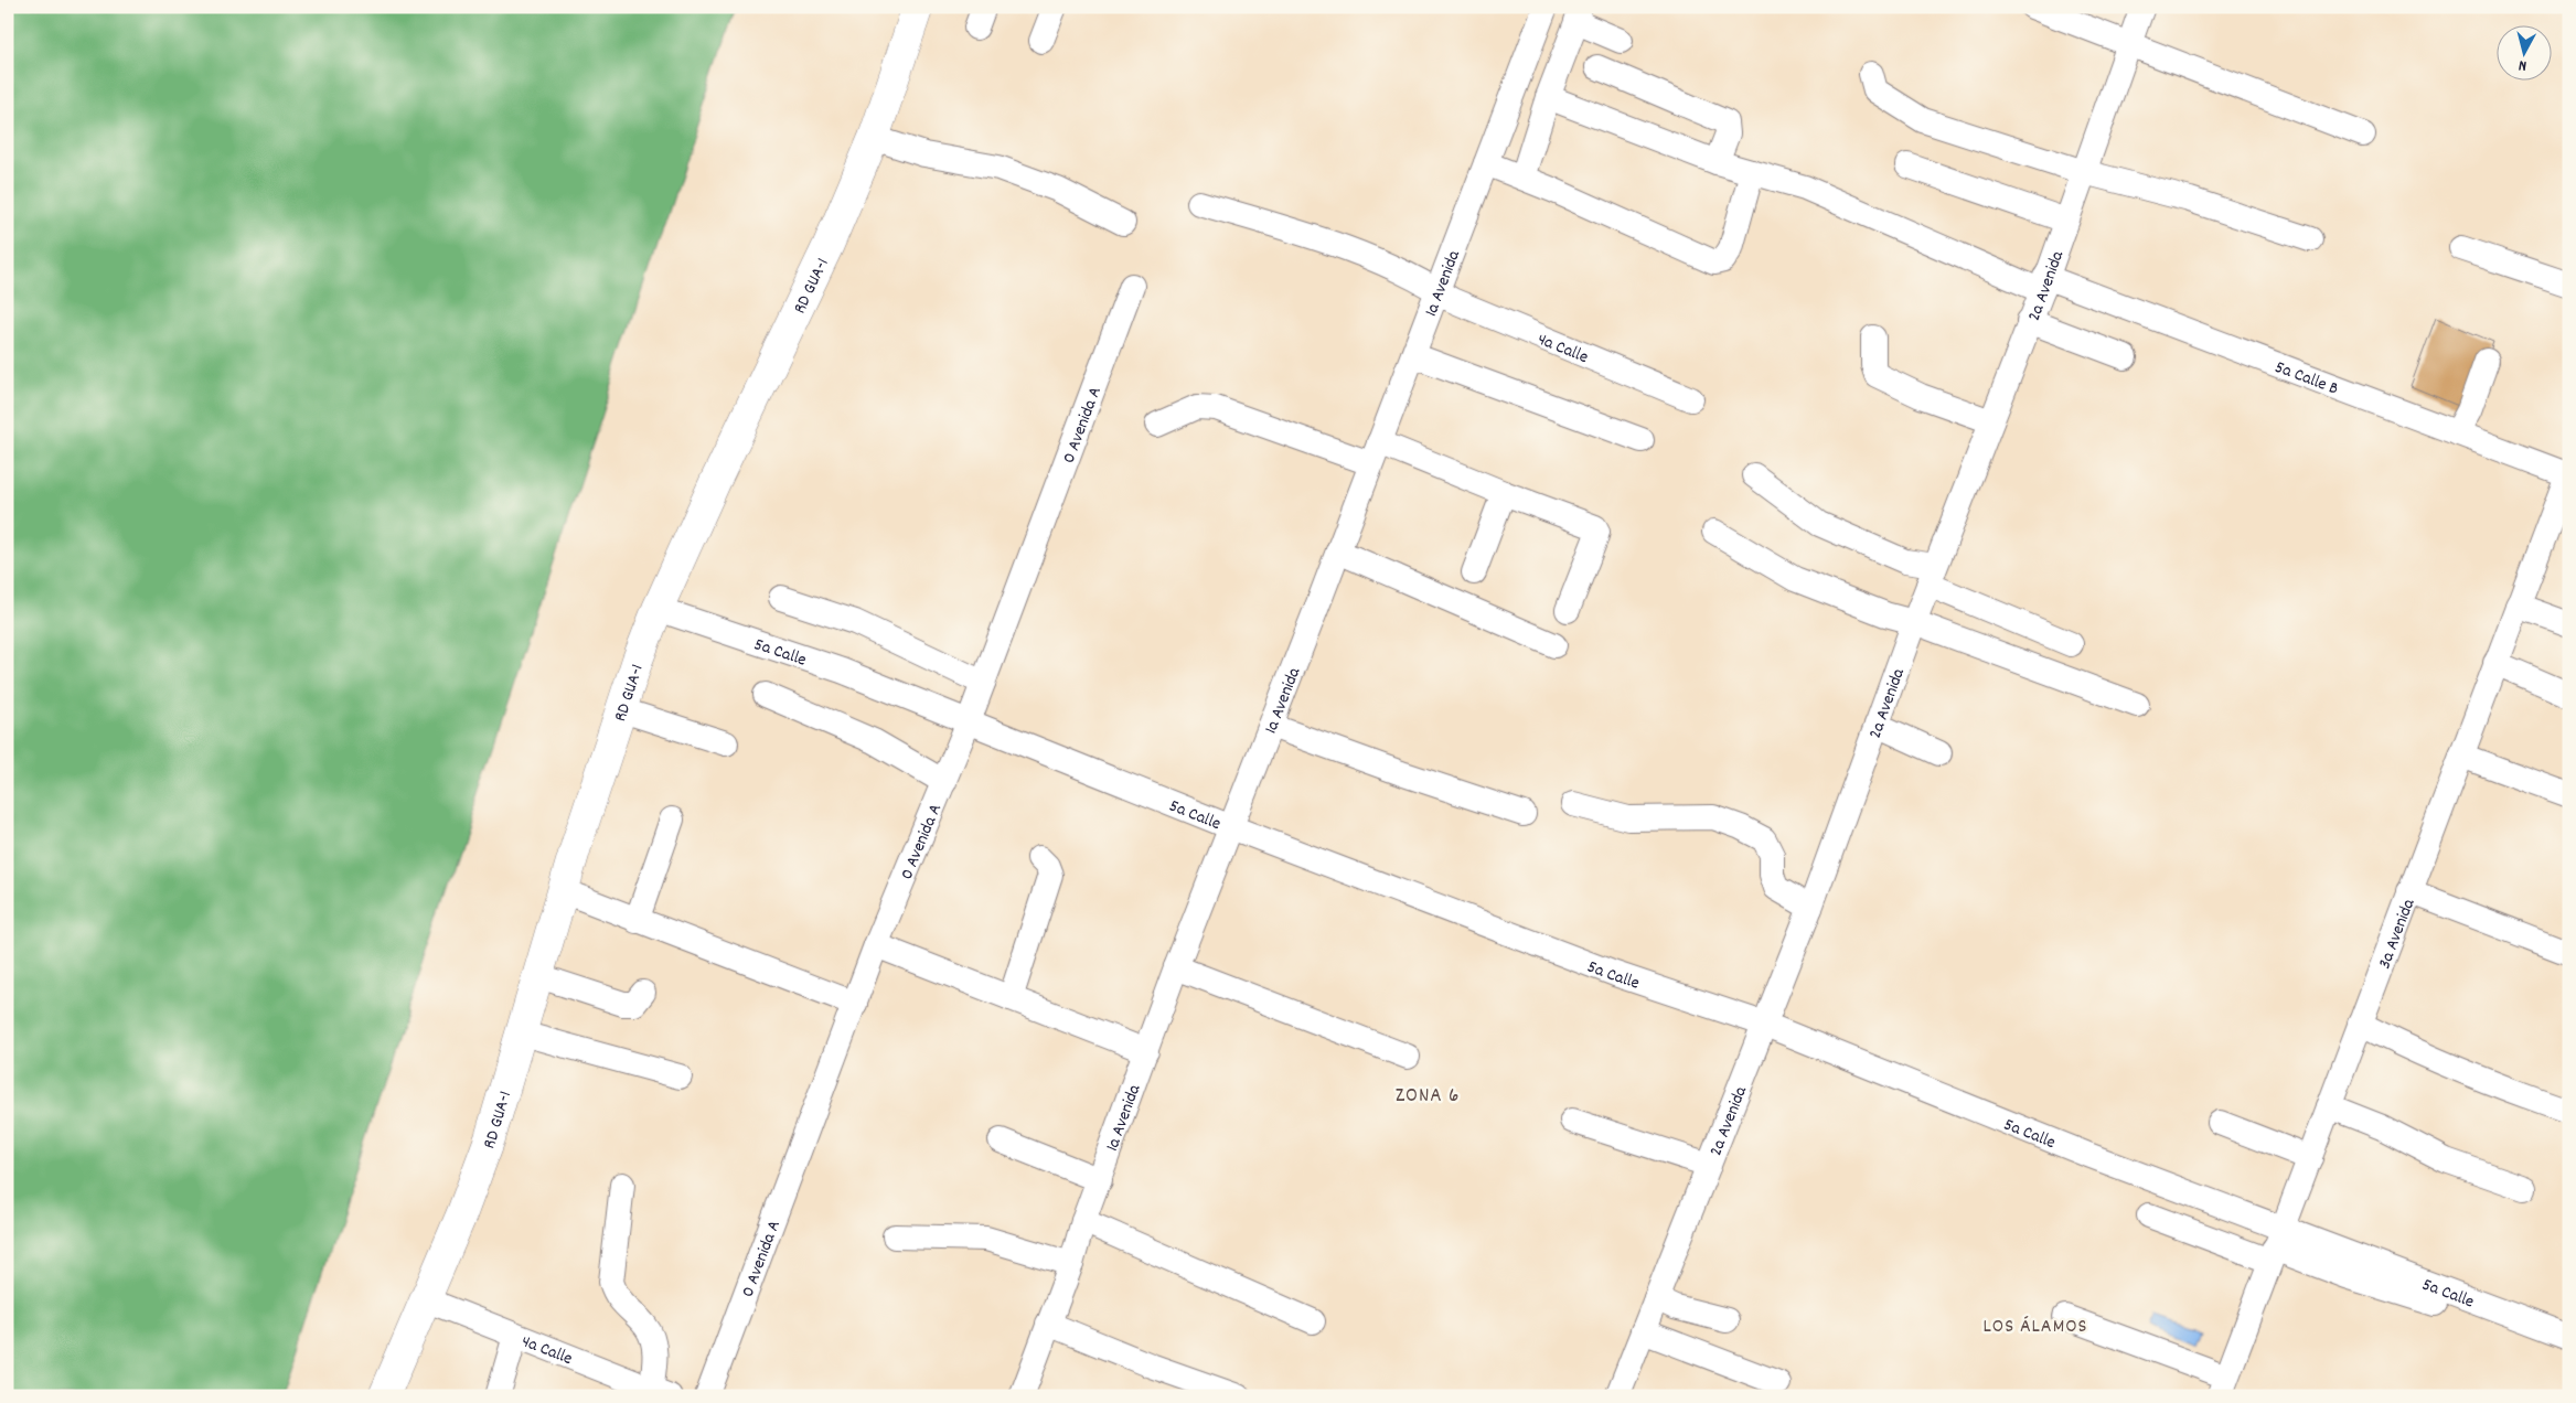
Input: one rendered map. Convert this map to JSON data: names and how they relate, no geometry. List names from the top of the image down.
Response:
{
  "streets": {
    "main road": ["RD GUA-1"],
    "street": [
      "1a Avenida",
      "2a Avenida",
      "4a Calle",
      "5a Calle B",
      "0 Avenida A",
      "5a Calle",
      "3a Avenida"
    ]
  },
  "crossings": [
    ["1a Avenida", "4a Calle"],
    ["1a Avenida", "5a Calle"],
    ["RD GUA-1", "4a Calle"],
    ["RD GUA-1", "5a Calle"],
    ["2a Avenida", "5a Calle B"],
    ["2a Avenida", "5a Calle"],
    ["5a Calle B", "3a Avenida"],
    ["0 Avenida A", "5a Calle"],
    ["5a Calle", "3a Avenida"]
  ],
  "districts": ["ZONA 6", "LOS ÁLAMOS"],
  "north": "bottom"
}
